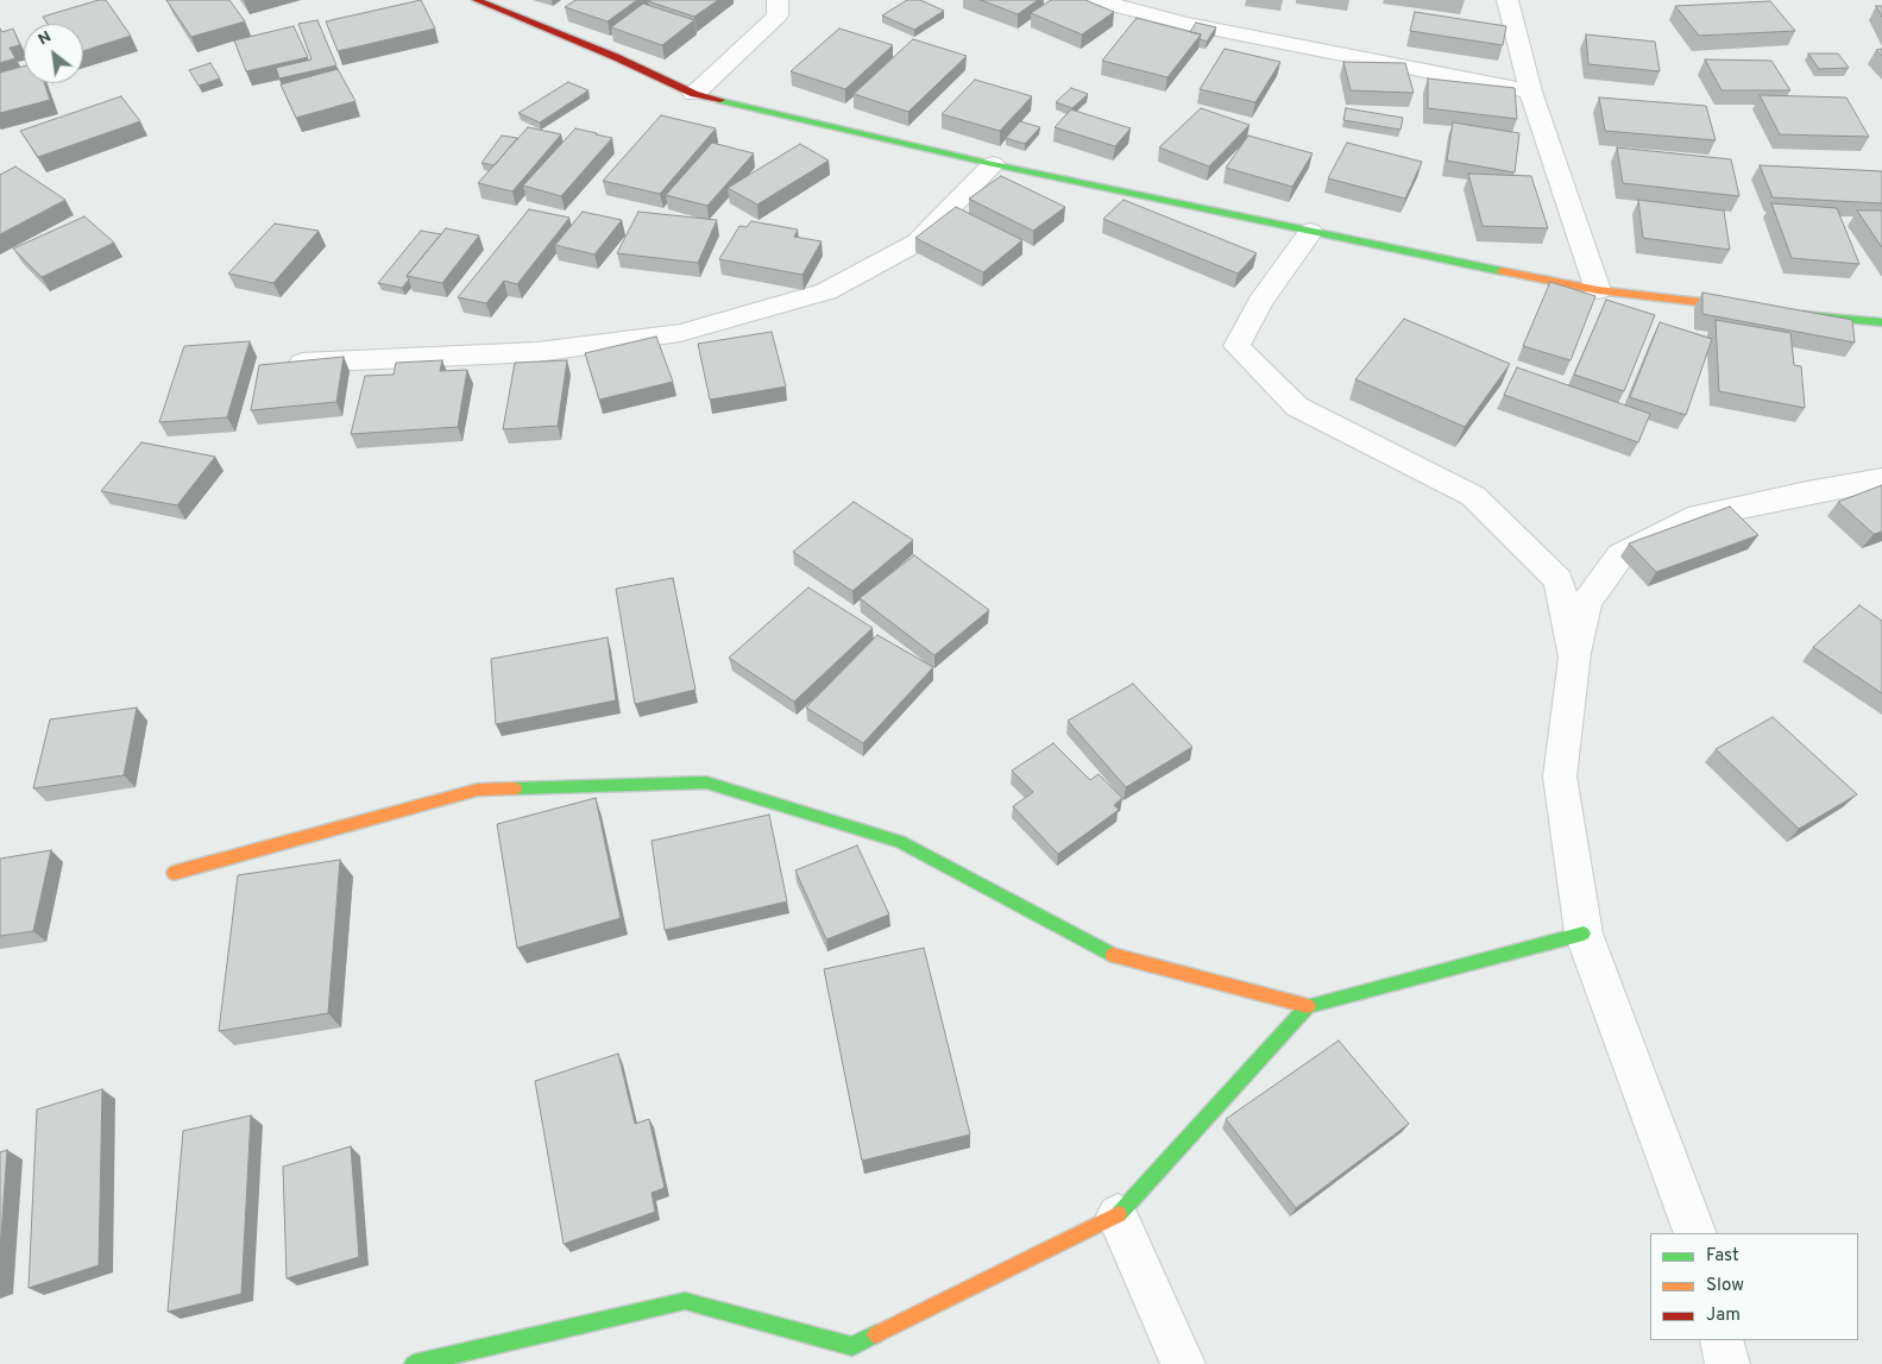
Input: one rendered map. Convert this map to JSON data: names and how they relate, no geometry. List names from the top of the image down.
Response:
{
  "legend": ["Fast", "Slow", "Jam"],
  "north": "top left"
}
